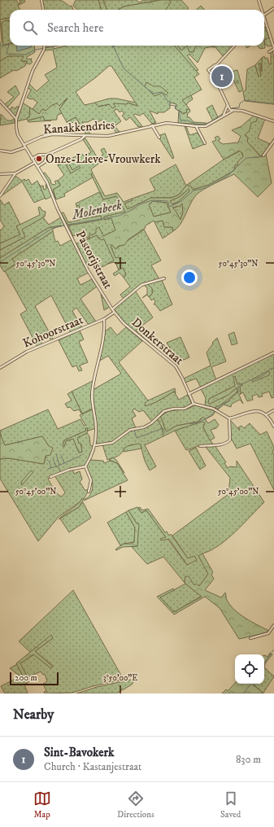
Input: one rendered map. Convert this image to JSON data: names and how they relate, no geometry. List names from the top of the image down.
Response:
{
  "streets": {
    "street": [
      "Kanakkendries",
      "Pastorijstraat",
      "Kohoorstraat",
      "Donkerstraat"
    ]
  },
  "crossings": [
    ["Kanakkendries", "Pastorijstraat"],
    ["Pastorijstraat", "Kohoorstraat"],
    ["Pastorijstraat", "Donkerstraat"],
    ["Kohoorstraat", "Donkerstraat"]
  ],
  "water": ["Molenbeek"],
  "places": ["Onze-Lieve-Vrouwkerk"],
  "scale_bar": "200 m",
  "page": {
    "search": "Search here",
    "pins": "1",
    "scale": "200 m",
    "heading": "Nearby",
    "list": [
      {
        "mark": "1",
        "name": "Sint-Bavokerk",
        "note": "Church · Kastanjestraat",
        "value": "830 m"
      }
    ],
    "nav": ["Map", "Directions", "Saved"]
  },
  "coordinates": ["50°45'30\"N", "50°45'00\"N", "3°50'00\"E"]
}
